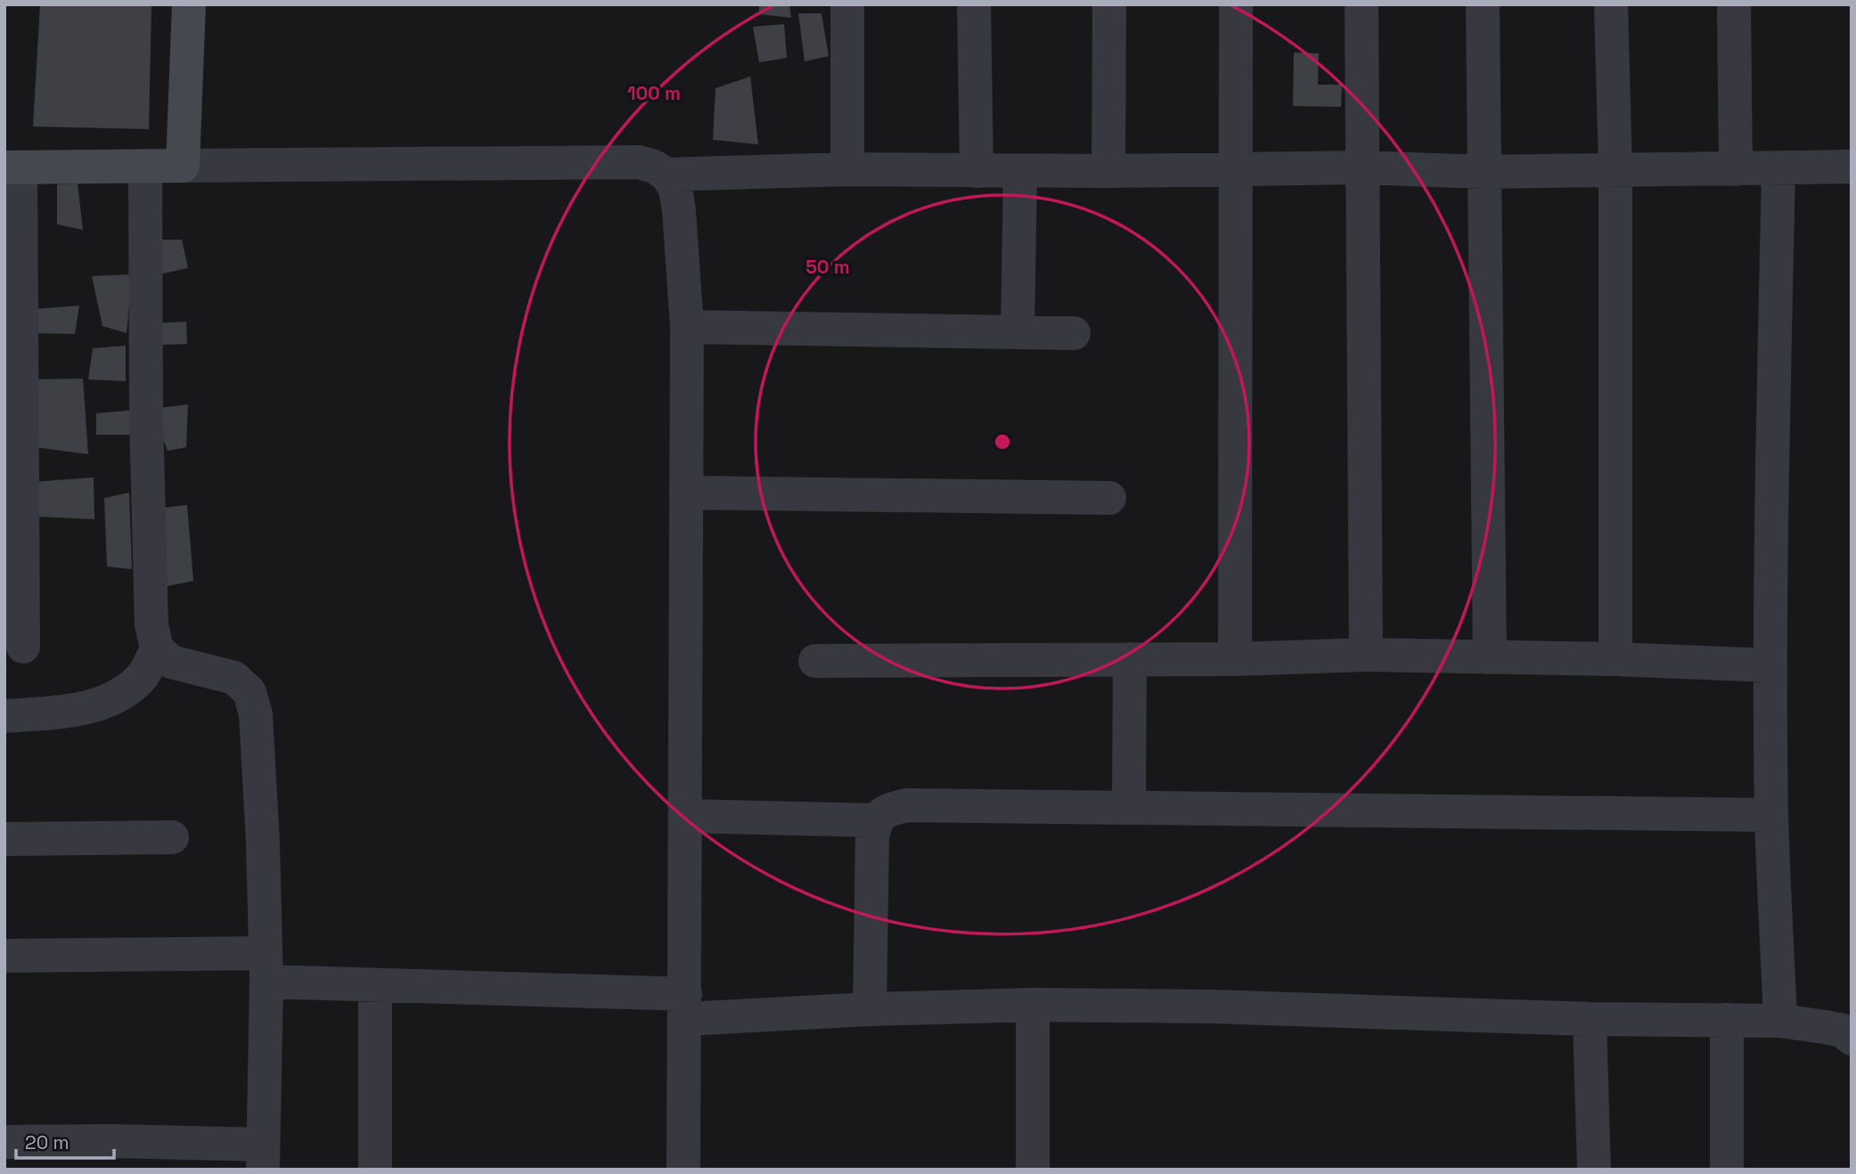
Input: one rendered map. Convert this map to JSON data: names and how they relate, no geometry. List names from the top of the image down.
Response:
{
  "scale_bar": "20 m",
  "rings": ["100 m", "50 m"]
}
